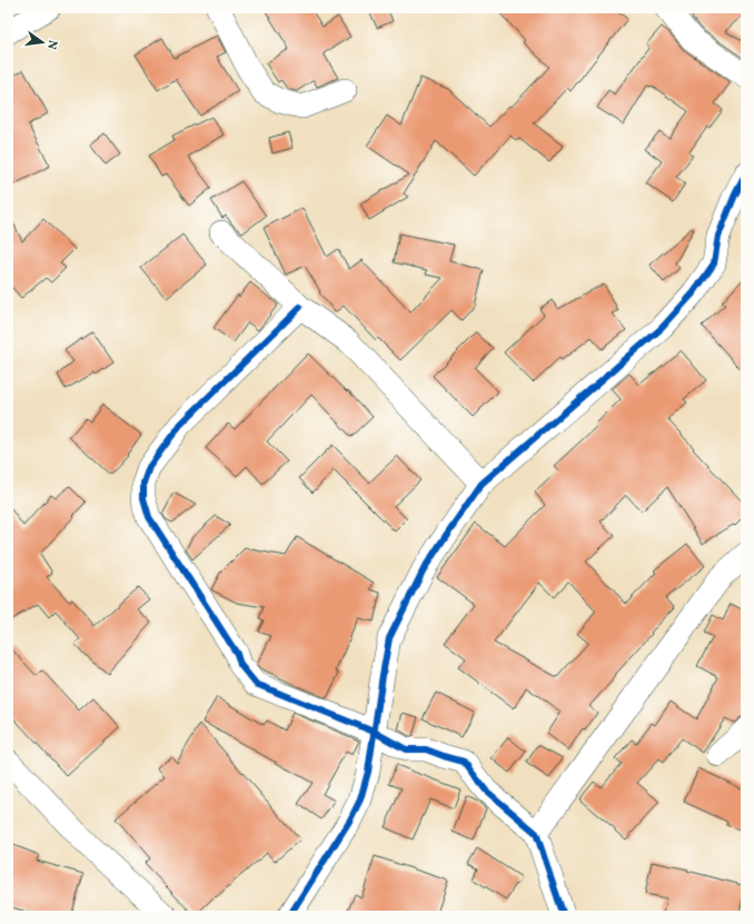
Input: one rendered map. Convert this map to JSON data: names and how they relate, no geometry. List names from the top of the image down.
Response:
{
  "north": "right"
}
